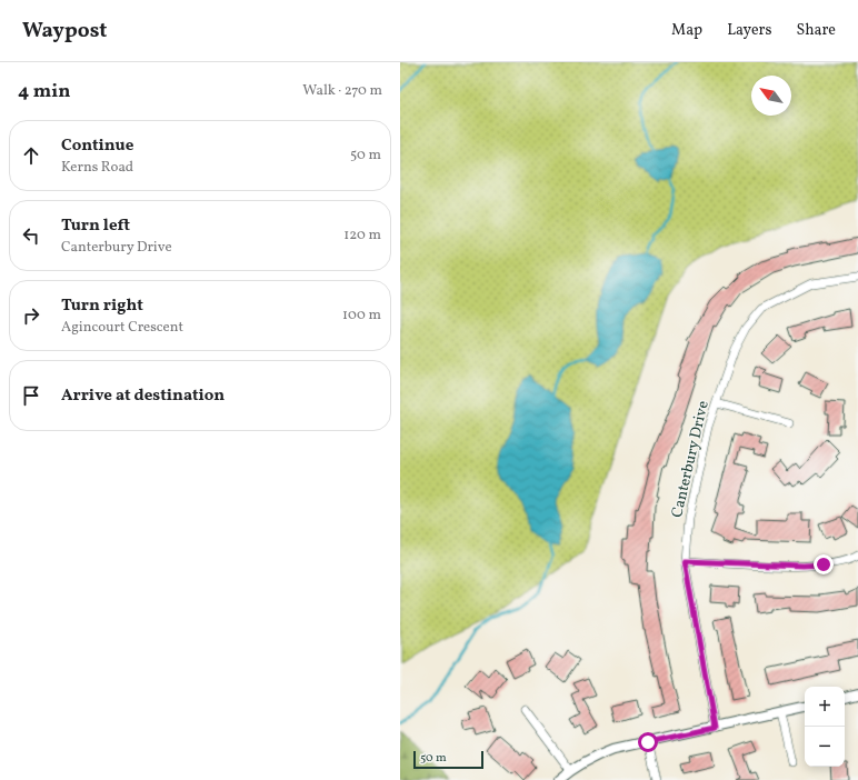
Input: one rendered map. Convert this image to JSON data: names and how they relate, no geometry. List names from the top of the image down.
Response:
{
  "streets": {
    "street": ["Canterbury Drive"]
  },
  "scale_bar": "50 m",
  "north": "top left",
  "page": {
    "header": "Waypost",
    "nav": ["Map", "Layers", "Share"],
    "heading": ["4 min", "Walk · 270 m"],
    "list": [
      ["Continue", "Kerns Road", "50 m"],
      ["Turn left", "Canterbury Drive", "120 m"],
      ["Turn right", "Agincourt Crescent", "100 m"],
      "Arrive at destination"
    ],
    "map_buttons": ["+", "−"],
    "scale": "50 m"
  }
}
